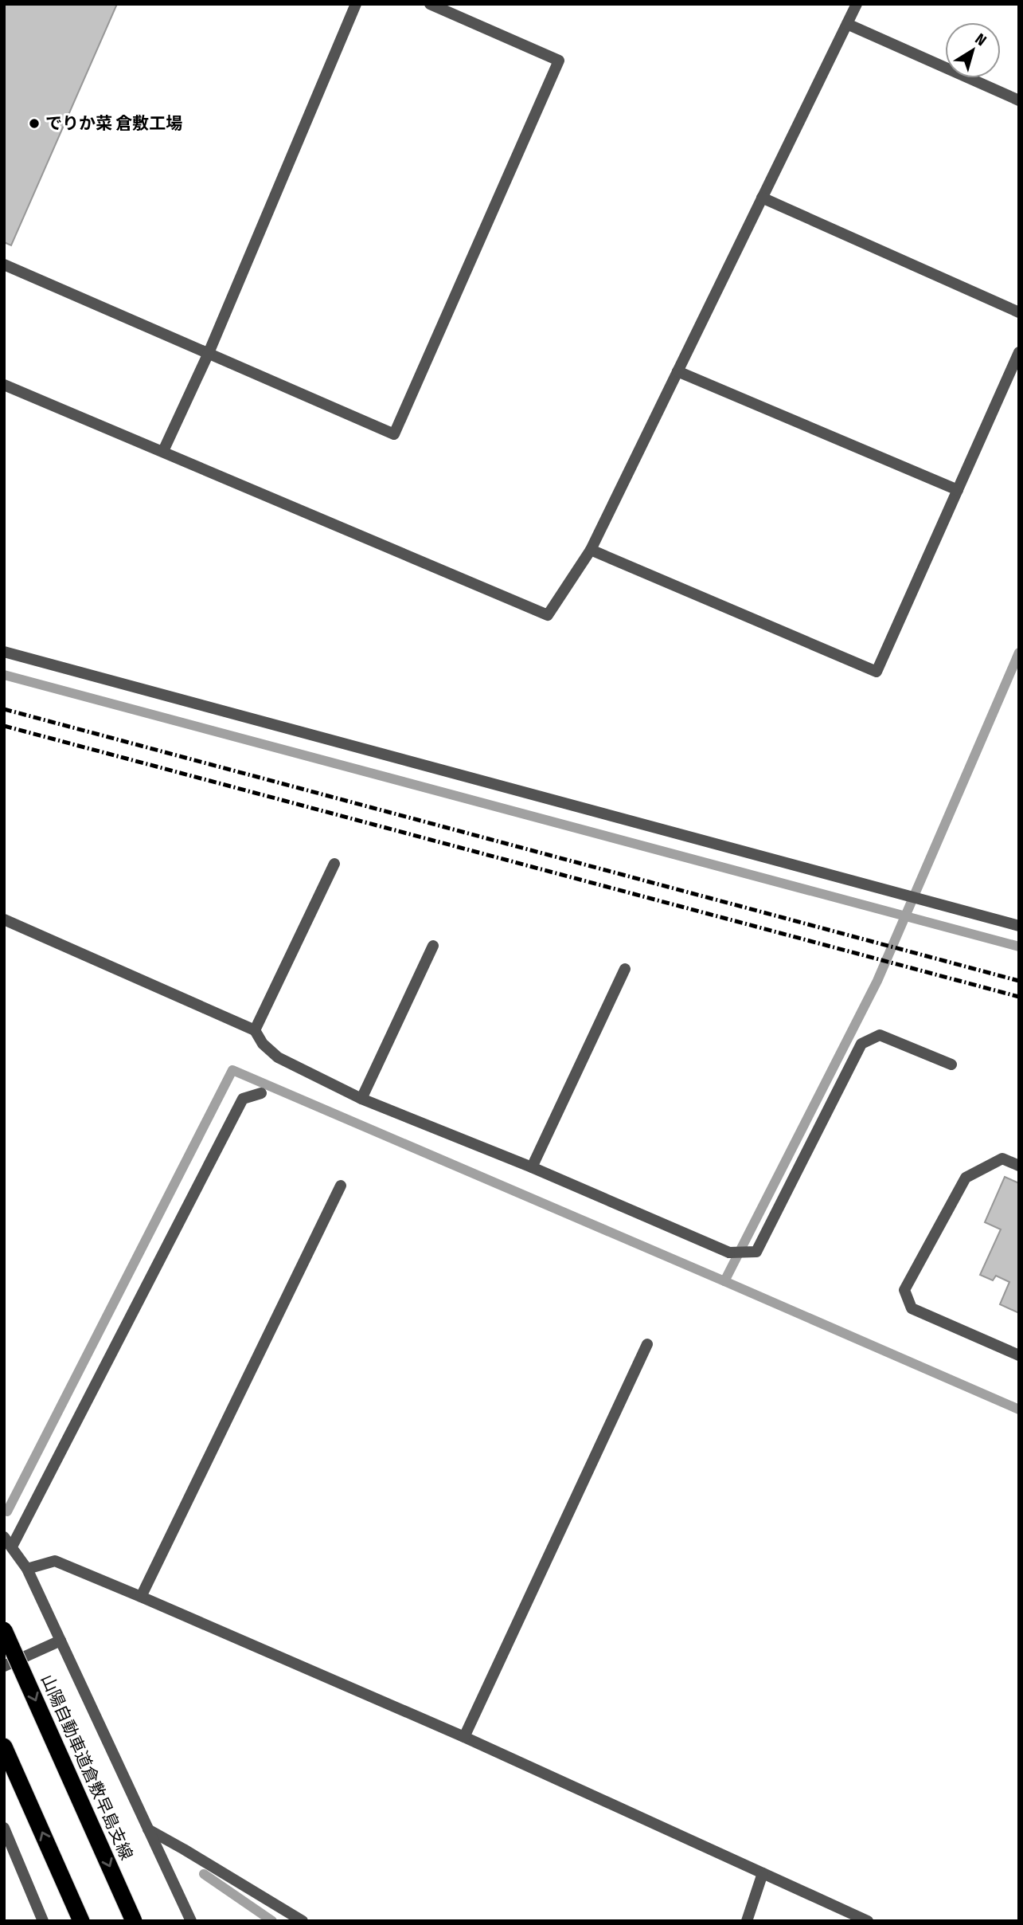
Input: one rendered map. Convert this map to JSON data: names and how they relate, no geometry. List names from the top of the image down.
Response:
{
  "streets": {
    "highway": ["山陽自動車道倉敷早島支線"]
  },
  "places": ["でりか菜 倉敷工場"],
  "north": "top right"
}
